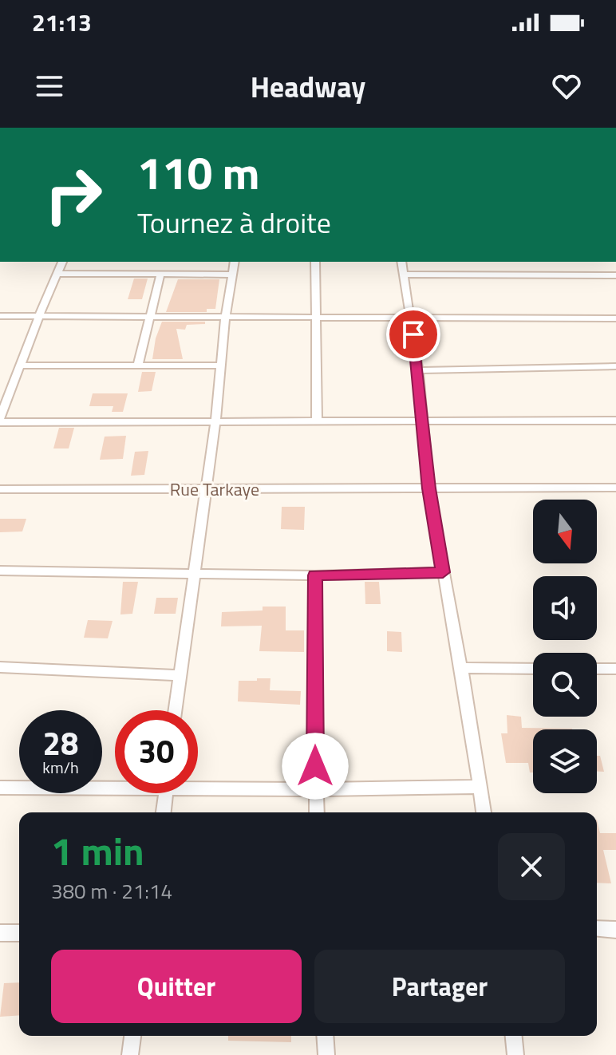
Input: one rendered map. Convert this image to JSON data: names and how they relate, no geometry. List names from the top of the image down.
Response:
{
  "streets": {
    "street": ["Rue Tarkaye"]
  },
  "north": "bottom",
  "page": {
    "status": "21:13",
    "header": "Headway",
    "turn": ["110 m", "Tournez à droite"],
    "speed": "28 km/h",
    "limit": "30",
    "heading": ["1 min", "380 m · 21:14"],
    "buttons": ["Quitter", "Partager"]
  }
}
